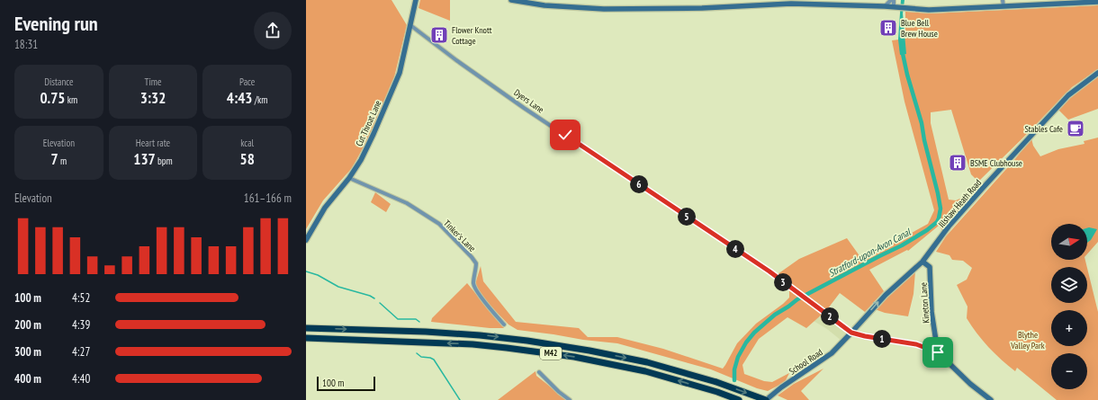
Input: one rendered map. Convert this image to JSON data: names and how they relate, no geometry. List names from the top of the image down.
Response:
{
  "streets": {
    "highway": ["M42"],
    "street": [
      "Dyers Lane",
      "Cut Throat Lane",
      "Illshaw Heath Road",
      "Tinker's Lane",
      "Kineton Lane",
      "School Road"
    ]
  },
  "crossings": [
    ["Dyers Lane", "Cut Throat Lane"],
    ["Dyers Lane", "Illshaw Heath Road"],
    ["Dyers Lane", "Kineton Lane"],
    ["Dyers Lane", "School Road"],
    ["Cut Throat Lane", "Tinker's Lane"],
    ["Illshaw Heath Road", "Kineton Lane"],
    ["Illshaw Heath Road", "School Road"],
    ["M42", "School Road"]
  ],
  "water": ["Stratford-upon-Avon Canal"],
  "parks": ["Blythe Valley Park"],
  "places": {
    "building": ["Blue Bell Brew House", "Flower Knott Cottage", "BSME Clubhouse"],
    "cafe": ["Stables Cafe"]
  },
  "scale_bar": "100 m",
  "north": "right",
  "page": {
    "heading": ["Evening run", "18:31"],
    "stats": [
      ["Distance", "0.75 km"],
      ["Time", "3:32"],
      ["Pace", "4:43 /km"],
      ["Elevation", "7 m"],
      ["Heart rate", "137 bpm"],
      ["kcal", "58"]
    ],
    "pins": [
      "6",
      "5",
      "4",
      "3",
      "2",
      "1"
    ],
    "chart": ["Elevation", "161–166 m"],
    "map_buttons": ["+", "−"],
    "list": [
      {
        "name": "100 m",
        "note": "4:52"
      },
      {
        "name": "200 m",
        "note": "4:39"
      },
      {
        "name": "300 m",
        "note": "4:27"
      },
      {
        "name": "400 m",
        "note": "4:40"
      }
    ],
    "scale": "100 m"
  }
}
